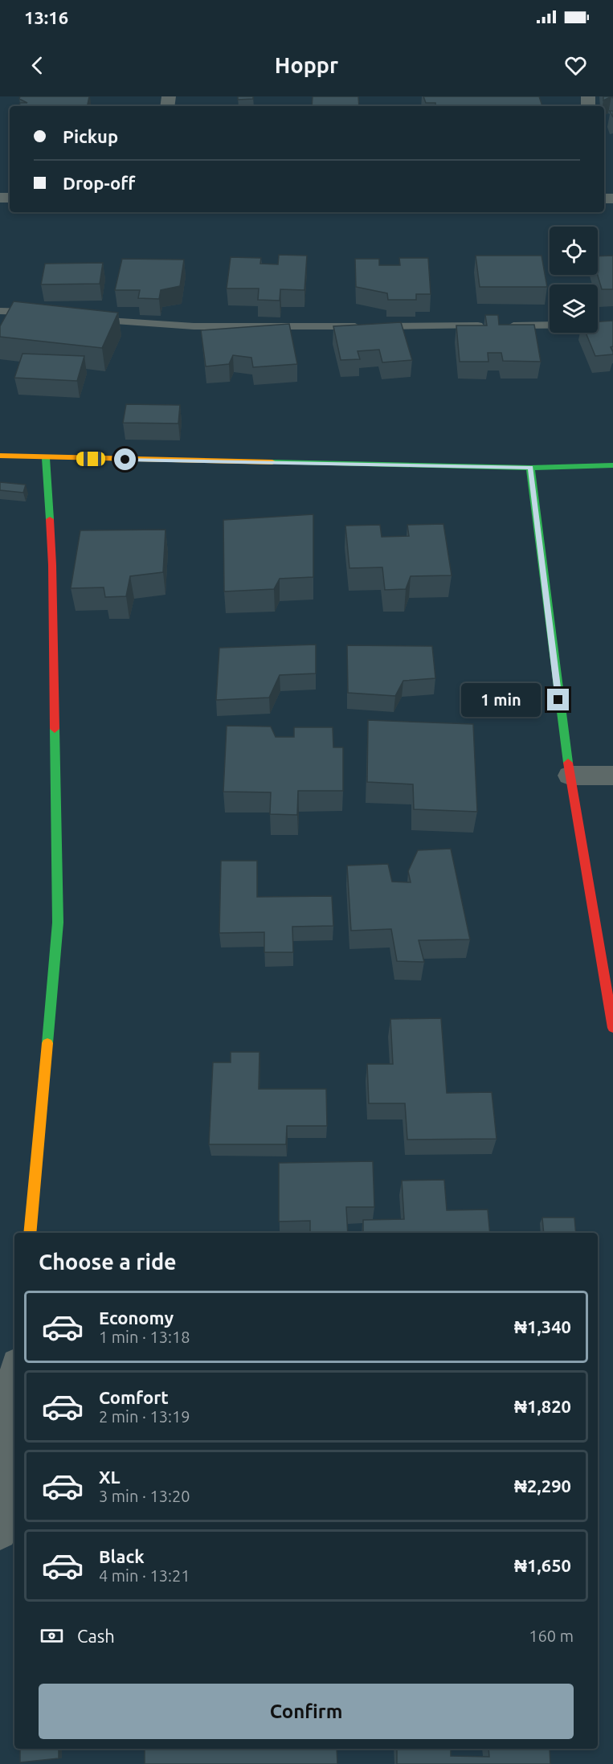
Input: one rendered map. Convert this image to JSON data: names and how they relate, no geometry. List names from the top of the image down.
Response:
{
  "page": {
    "status": "13:16",
    "header": "Hoppr",
    "banner": ["Pickup", "Drop-off"],
    "bubble": "1 min",
    "heading": "Choose a ride",
    "list": [
      {
        "name": "Economy",
        "note": "1 min · 13:18",
        "value": "₦1,340"
      },
      {
        "name": "Comfort",
        "note": "2 min · 13:19",
        "value": "₦1,820"
      },
      {
        "name": "XL",
        "note": "3 min · 13:20",
        "value": "₦2,290"
      },
      {
        "name": "Black",
        "note": "4 min · 13:21",
        "value": "₦1,650"
      }
    ],
    "pay": ["Cash", "160 m"],
    "buttons": "Confirm"
  }
}
